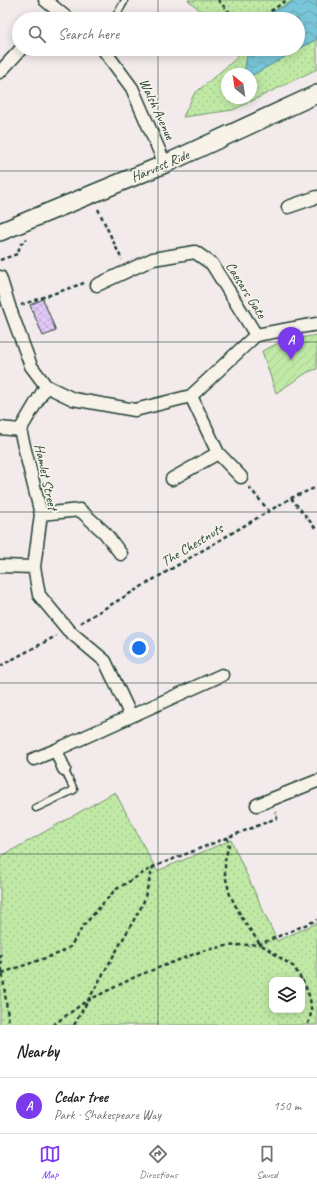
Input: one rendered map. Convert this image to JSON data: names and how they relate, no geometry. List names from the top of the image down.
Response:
{
  "streets": {
    "street": [
      "Walsh Avenue",
      "Harvest Ride",
      "Caesars Gate",
      "Hamlet Street"
    ],
    "path": ["The Chestnuts"]
  },
  "crossings": [
    ["Walsh Avenue", "Harvest Ride"]
  ],
  "north": "top left",
  "page": {
    "search": "Search here",
    "pins": "A",
    "heading": "Nearby",
    "list": [
      {
        "mark": "A",
        "name": "Cedar tree",
        "note": "Park · Shakespeare Way",
        "value": "150 m"
      }
    ],
    "nav": ["Map", "Directions", "Saved"]
  }
}
